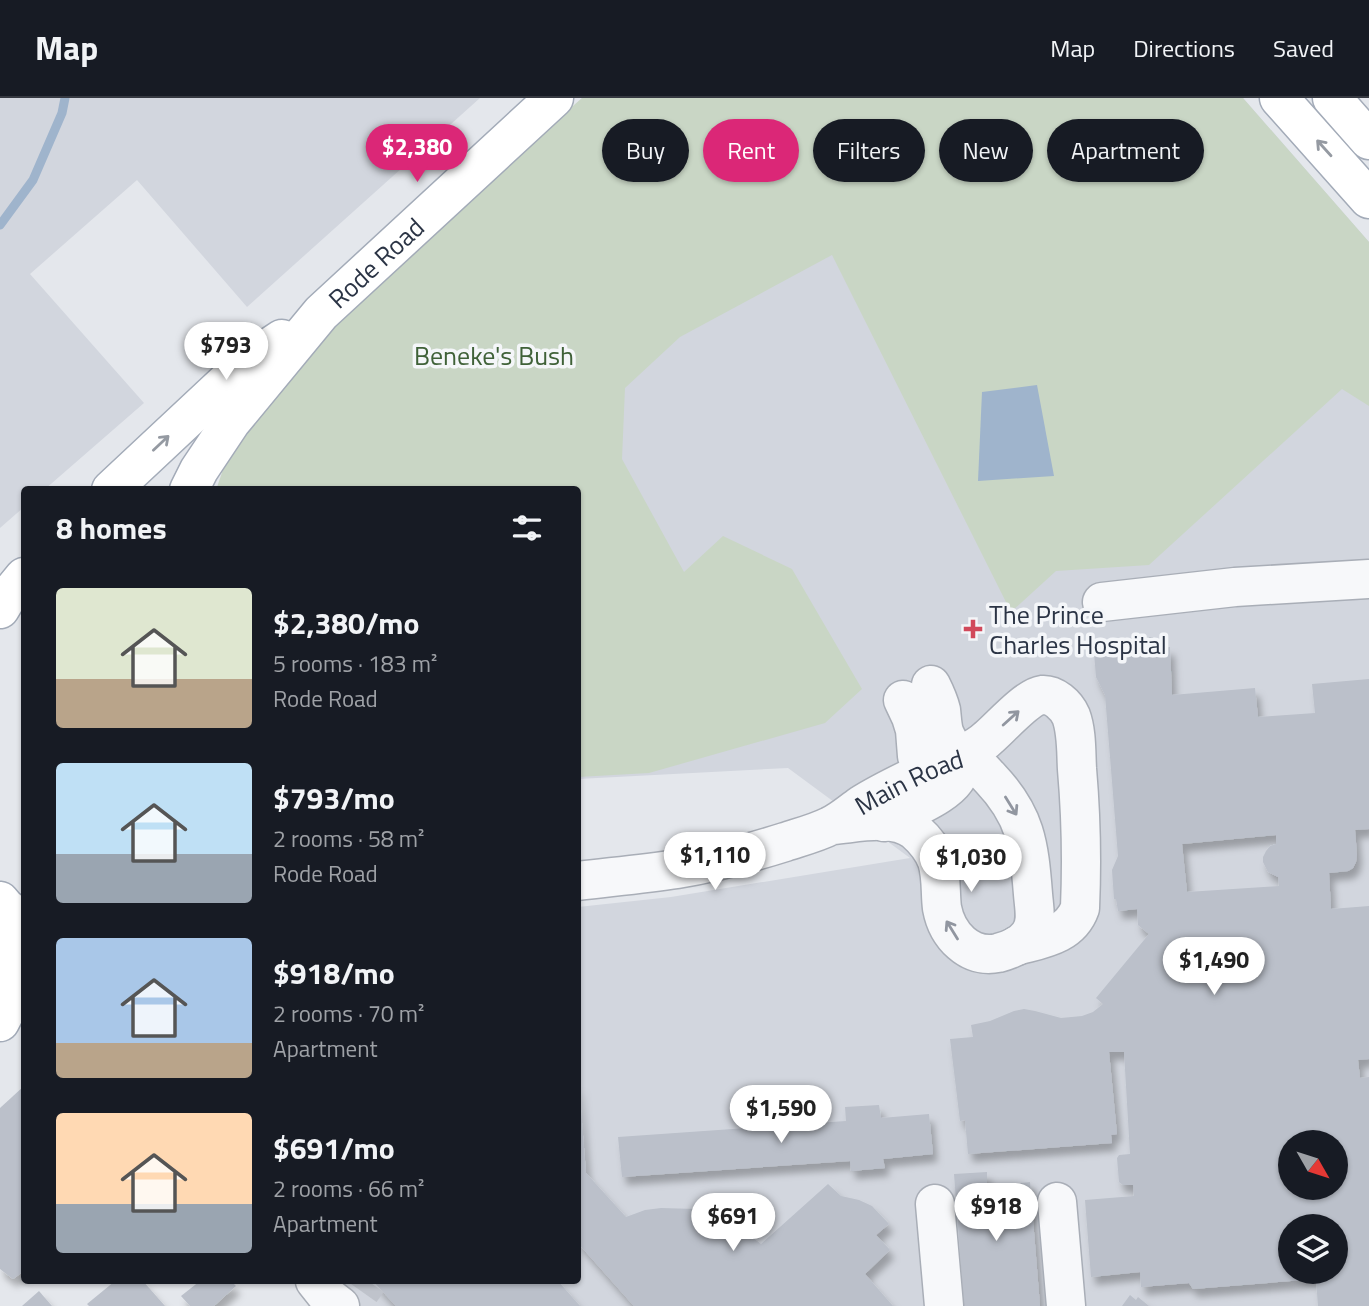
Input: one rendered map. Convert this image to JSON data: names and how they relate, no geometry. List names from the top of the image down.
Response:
{
  "streets": {
    "main road": ["Rode Road"],
    "street": ["Main Road"]
  },
  "parks": ["Beneke's Bush"],
  "places": {
    "health": ["The Prince Charles Hospital"]
  },
  "north": "bottom right",
  "page": {
    "header": "Map",
    "nav": ["Map", "Directions", "Saved"],
    "chip": [
      "Buy",
      "Rent",
      "Filters",
      "New",
      "Apartment"
    ],
    "price": [
      "$2,380",
      "$793",
      "$1,110",
      "$1,030",
      "$1,490",
      "$1,590",
      "$918",
      "$691"
    ],
    "heading": "8 homes",
    "list": [
      {
        "name": "$2,380/mo",
        "note": "5 rooms · 183 m² · Rode Road"
      },
      {
        "name": "$793/mo",
        "note": "2 rooms · 58 m² · Rode Road"
      },
      {
        "name": "$918/mo",
        "note": "2 rooms · 70 m² · Apartment"
      },
      {
        "name": "$691/mo",
        "note": "2 rooms · 66 m² · Apartment"
      }
    ]
  }
}
